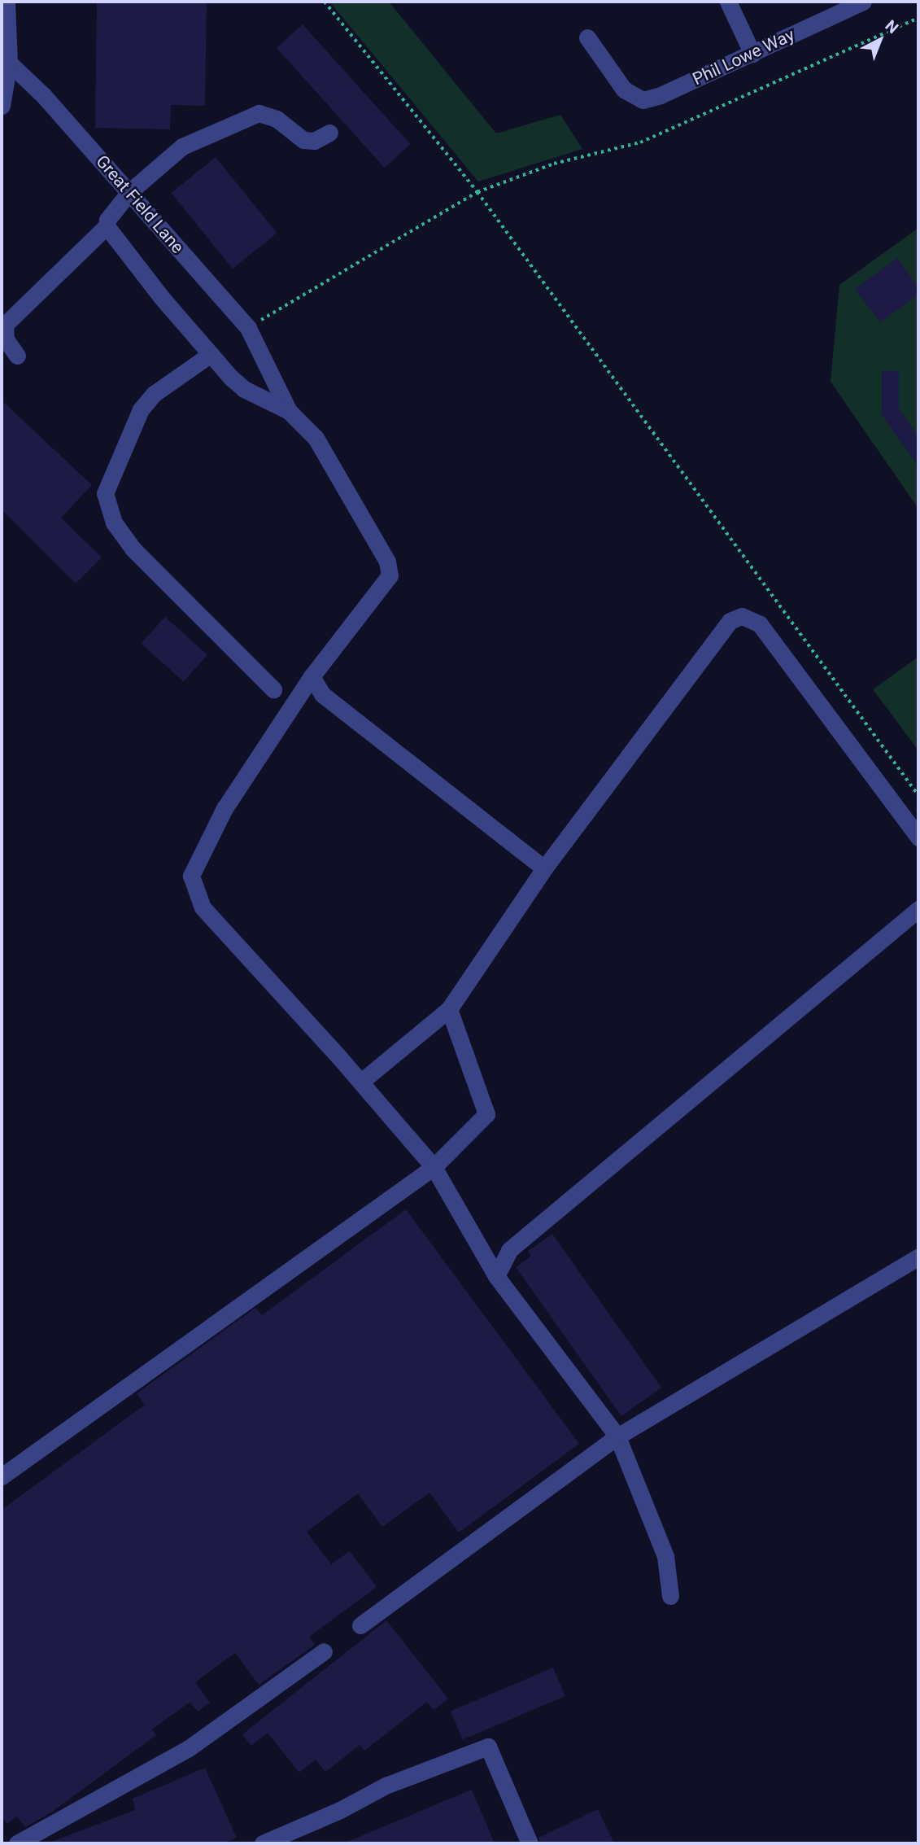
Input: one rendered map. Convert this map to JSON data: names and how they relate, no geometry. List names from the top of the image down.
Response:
{
  "streets": {
    "street": ["Phil Lowe Way", "Great Field Lane"]
  },
  "north": "top right"
}
